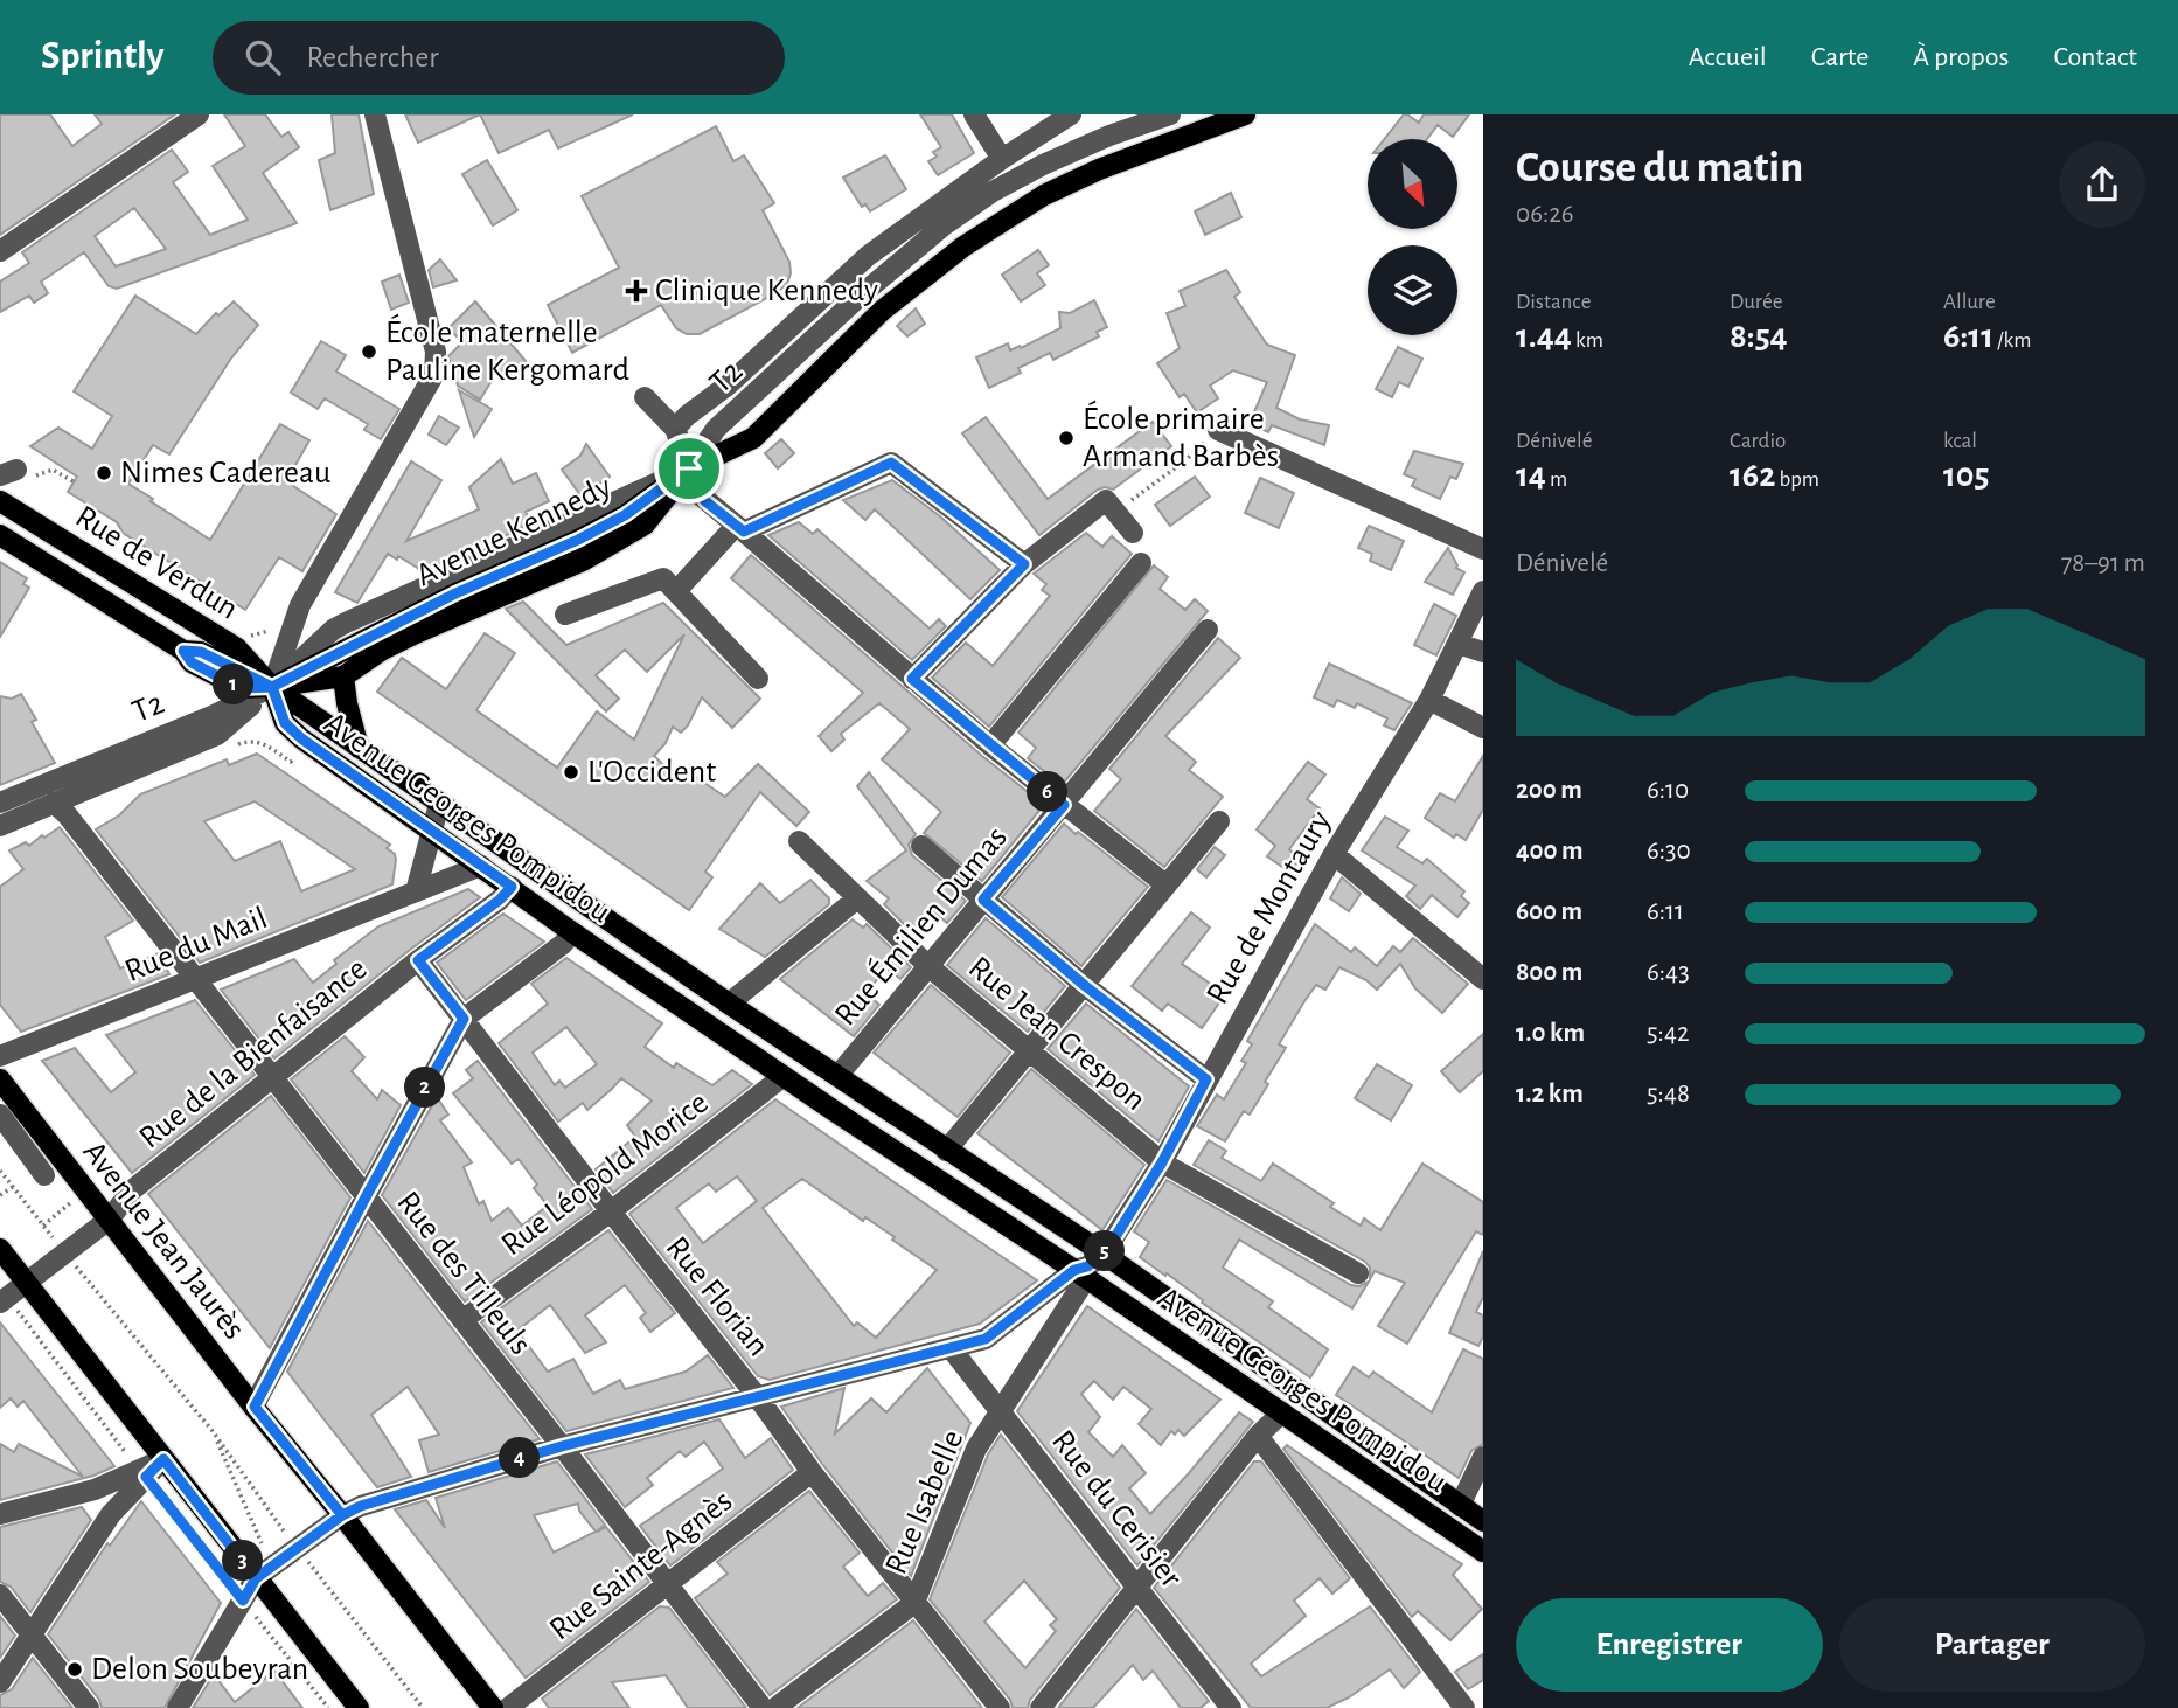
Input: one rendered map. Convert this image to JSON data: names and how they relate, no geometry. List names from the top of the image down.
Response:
{
  "streets": {
    "main road": [
      "Avenue Kennedy",
      "Rue de Verdun",
      "Avenue Georges Pompidou",
      "Avenue Jean Jaurès"
    ],
    "street": [
      "T2",
      "Rue de Montaury",
      "Rue Émilien Dumas",
      "Rue du Mail",
      "Rue Jean Crespon",
      "Rue de la Bienfaisance",
      "Rue Léopold Morice",
      "Rue des Tilleuls",
      "Rue Florian",
      "Rue Isabelle",
      "Rue du Cerisier",
      "Rue Sainte-Agnès"
    ]
  },
  "crossings": [
    ["T2", "Avenue Kennedy"],
    ["T2", "Rue de Verdun"],
    ["T2", "Avenue Georges Pompidou"],
    ["Avenue Kennedy", "Rue de Verdun"],
    ["Avenue Kennedy", "Avenue Georges Pompidou"],
    ["Rue de Verdun", "Avenue Georges Pompidou"],
    ["Avenue Georges Pompidou", "Rue de Montaury"],
    ["Avenue Georges Pompidou", "Rue Émilien Dumas"],
    ["Avenue Georges Pompidou", "Rue du Mail"],
    ["Avenue Georges Pompidou", "Rue de la Bienfaisance"],
    ["Avenue Georges Pompidou", "Rue Léopold Morice"],
    ["Avenue Georges Pompidou", "Rue Isabelle"],
    ["Rue de Montaury", "Rue Jean Crespon"],
    ["Rue de Montaury", "Rue Isabelle"],
    ["Rue Émilien Dumas", "Rue Jean Crespon"],
    ["Rue du Mail", "Rue des Tilleuls"],
    ["Rue de la Bienfaisance", "Avenue Jean Jaurès"],
    ["Rue de la Bienfaisance", "Rue des Tilleuls"],
    ["Rue de la Bienfaisance", "Rue Florian"],
    ["Rue Léopold Morice", "Rue des Tilleuls"],
    ["Rue Léopold Morice", "Rue Florian"],
    ["Rue des Tilleuls", "Rue Sainte-Agnès"],
    ["Rue Florian", "Rue Isabelle"],
    ["Rue Florian", "Rue Sainte-Agnès"],
    ["Rue Isabelle", "Rue du Cerisier"]
  ],
  "places": {
    "health": ["Clinique Kennedy"],
    "other": [
      "École maternelle Pauline Kergomard",
      "École primaire Armand Barbès",
      "Nimes Cadereau",
      "L'Occident",
      "Delon Soubeyran"
    ]
  },
  "north": "bottom right",
  "page": {
    "header": "Sprintly",
    "search": "Rechercher",
    "nav": [
      "Accueil",
      "Carte",
      "À propos",
      "Contact"
    ],
    "heading": ["Course du matin", "06:26"],
    "stats": [
      ["Distance", "1.44 km"],
      ["Durée", "8:54"],
      ["Allure", "6:11 /km"],
      ["Dénivelé", "14 m"],
      ["Cardio", "162 bpm"],
      ["kcal", "105"]
    ],
    "chart": ["Dénivelé", "78–91 m"],
    "pins": [
      "1",
      "6",
      "2",
      "5",
      "4",
      "3"
    ],
    "list": [
      {
        "name": "200 m",
        "note": "6:10"
      },
      {
        "name": "400 m",
        "note": "6:30"
      },
      {
        "name": "600 m",
        "note": "6:11"
      },
      {
        "name": "800 m",
        "note": "6:43"
      },
      {
        "name": "1.0 km",
        "note": "5:42"
      },
      {
        "name": "1.2 km",
        "note": "5:48"
      }
    ],
    "buttons": ["Enregistrer", "Partager"]
  }
}
